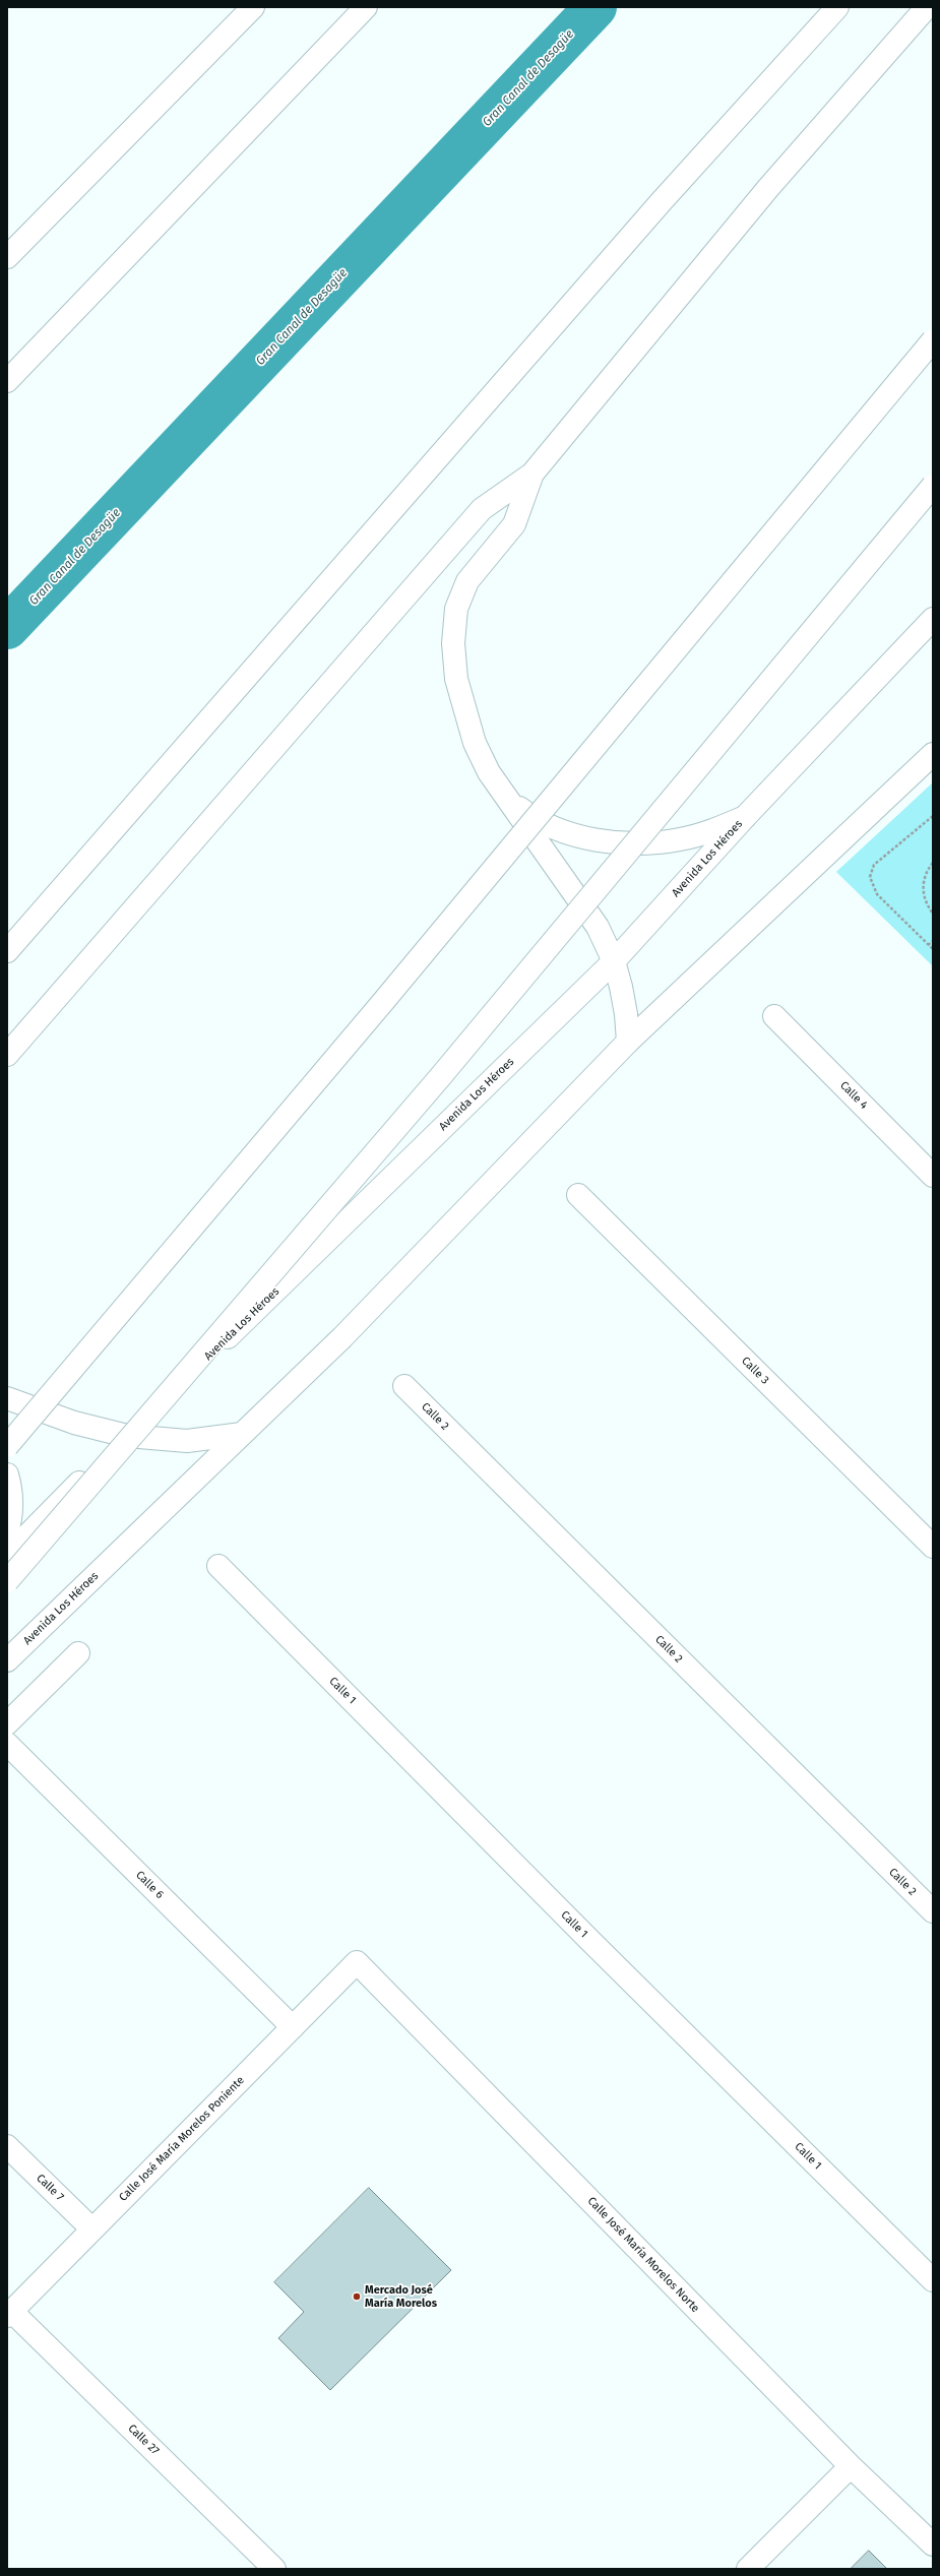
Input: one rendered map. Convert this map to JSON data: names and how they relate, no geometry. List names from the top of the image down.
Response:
{
  "streets": {
    "main road": [
      "Avenida Los Héroes",
      "Calle 4",
      "Calle 3",
      "Calle 2",
      "Calle 1",
      "Calle 6",
      "Calle José María Morelos Poniente",
      "Calle 7",
      "Calle José María Morelos Norte",
      "Calle 27"
    ]
  },
  "crossings": [
    ["Calle 6", "Calle José María Morelos Poniente"],
    ["Calle José María Morelos Poniente", "Calle 7"],
    ["Calle José María Morelos Poniente", "Calle José María Morelos Norte"],
    ["Calle José María Morelos Poniente", "Calle 27"]
  ],
  "water": ["Gran Canal de Desagüe"],
  "places": ["Mercado José María Morelos"]
}
